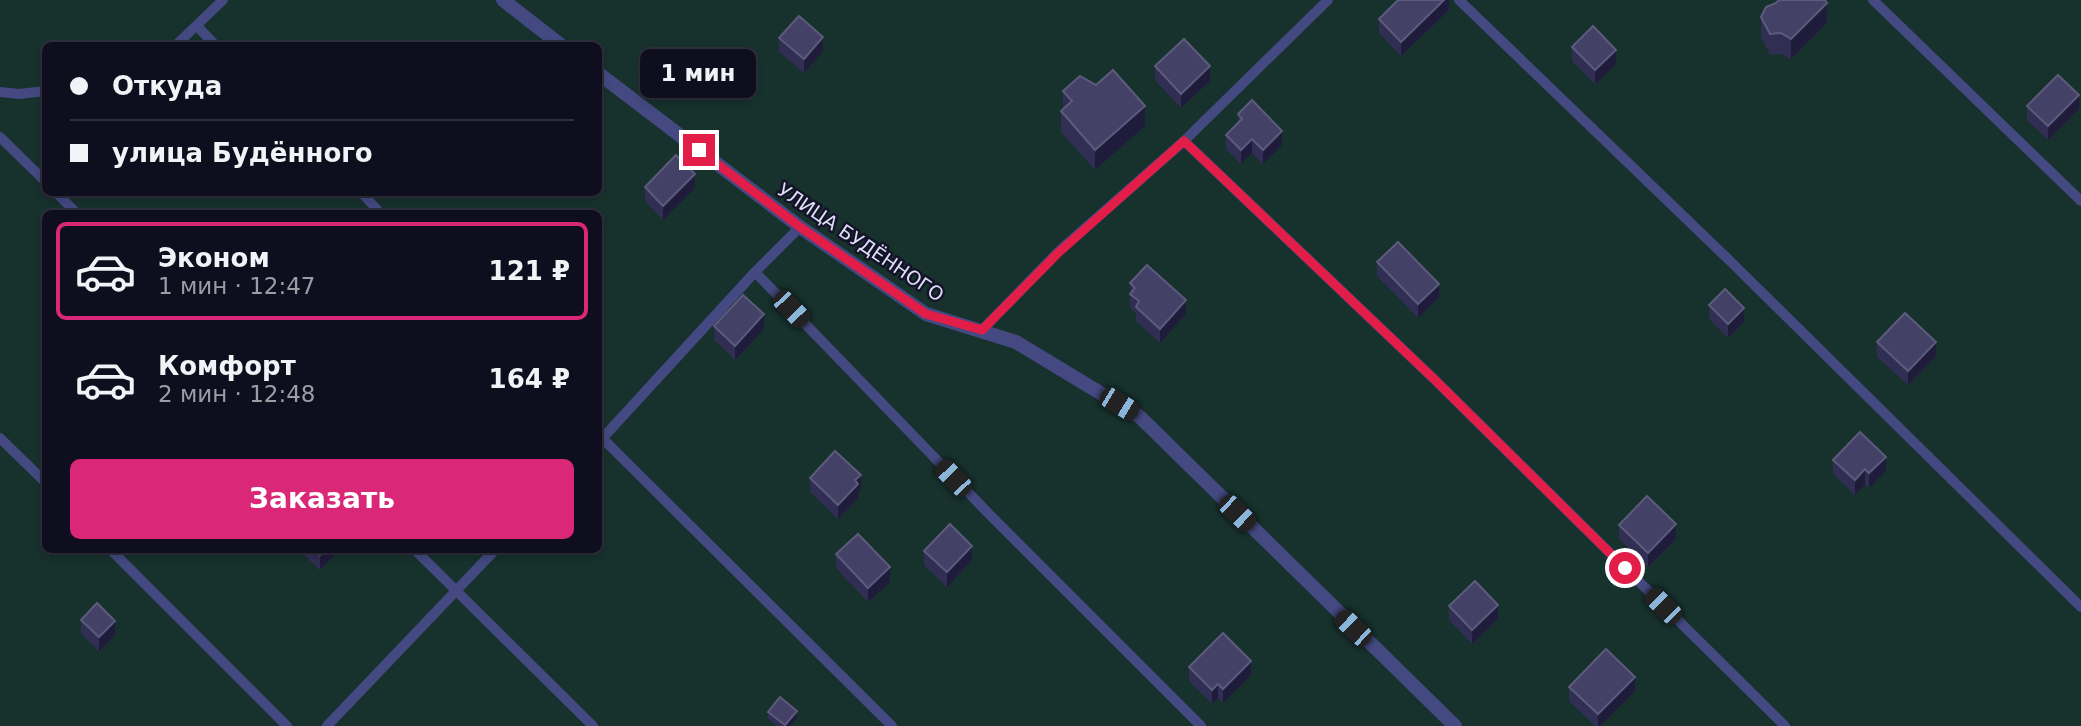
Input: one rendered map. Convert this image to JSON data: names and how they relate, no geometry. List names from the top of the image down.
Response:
{
  "streets": {
    "street": ["УЛИЦА БУДЁННОГО"]
  },
  "page": {
    "banner": ["Откуда", "улица Будённого"],
    "bubble": "1 мин",
    "list": [
      {
        "name": "Эконом",
        "note": "1 мин · 12:47",
        "value": "121 ₽"
      },
      {
        "name": "Комфорт",
        "note": "2 мин · 12:48",
        "value": "164 ₽"
      }
    ],
    "buttons": "Заказать"
  }
}
